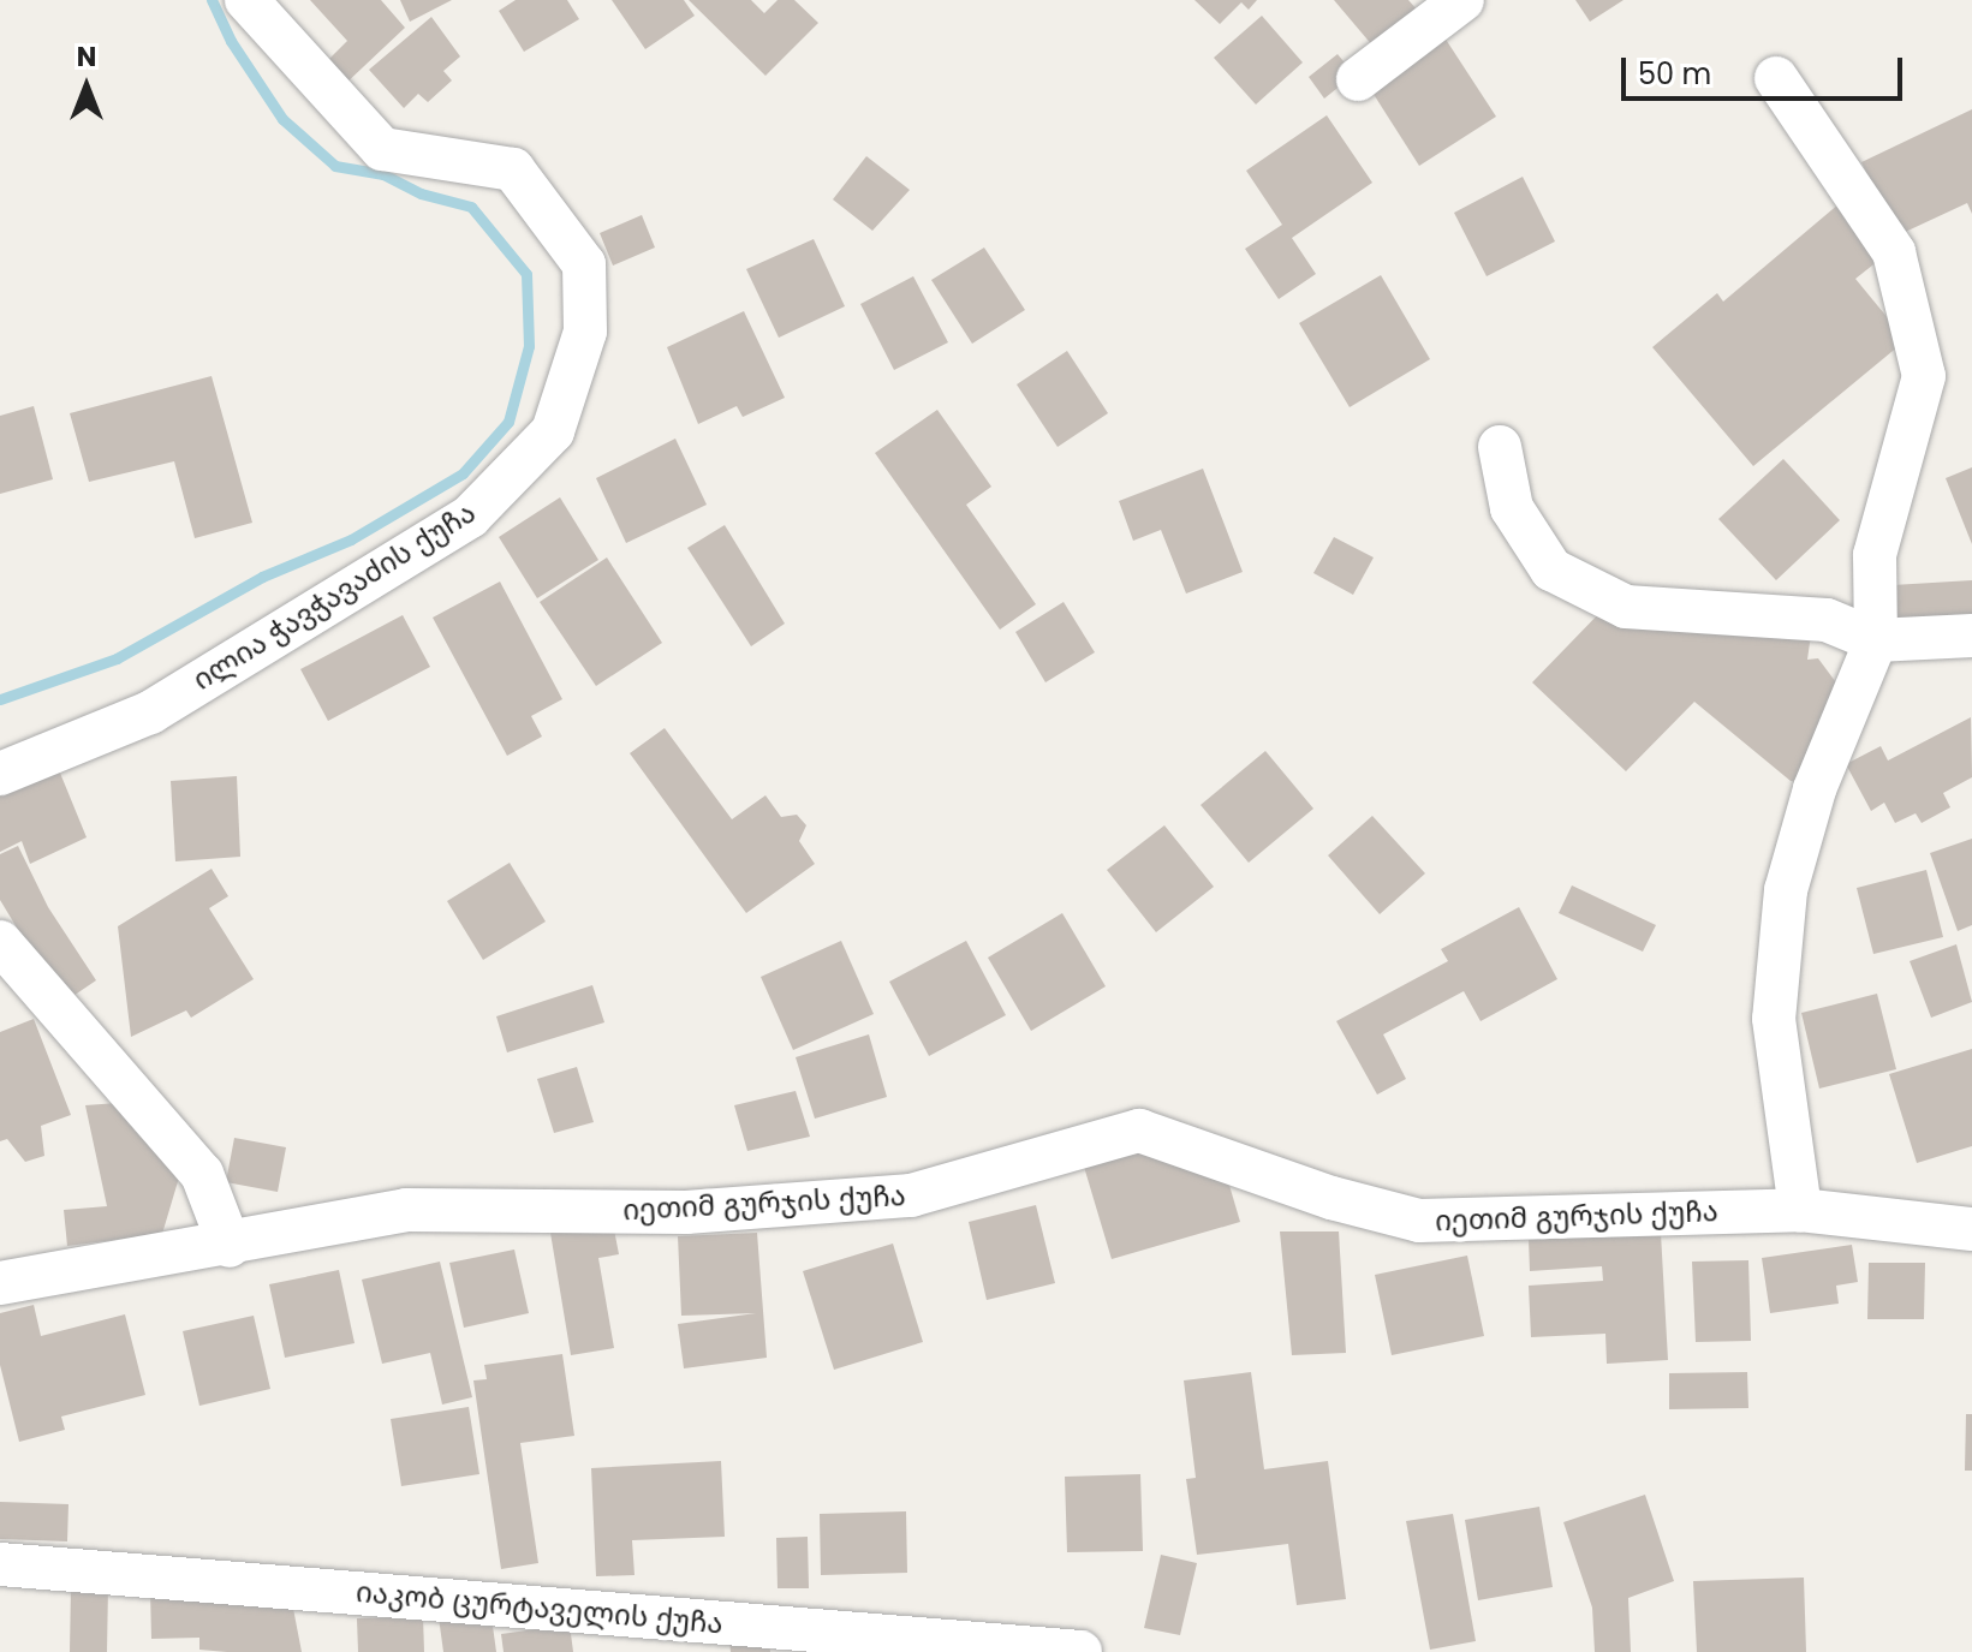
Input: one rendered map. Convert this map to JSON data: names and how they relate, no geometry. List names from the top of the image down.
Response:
{
  "streets": {
    "street": ["ილია ჭავჭავაძის ქუჩა", "იეთიმ გურჯის ქუჩა", "იაკობ ცურტაველის ქუჩა"]
  },
  "scale_bar": "50 m",
  "north": "top"
}
